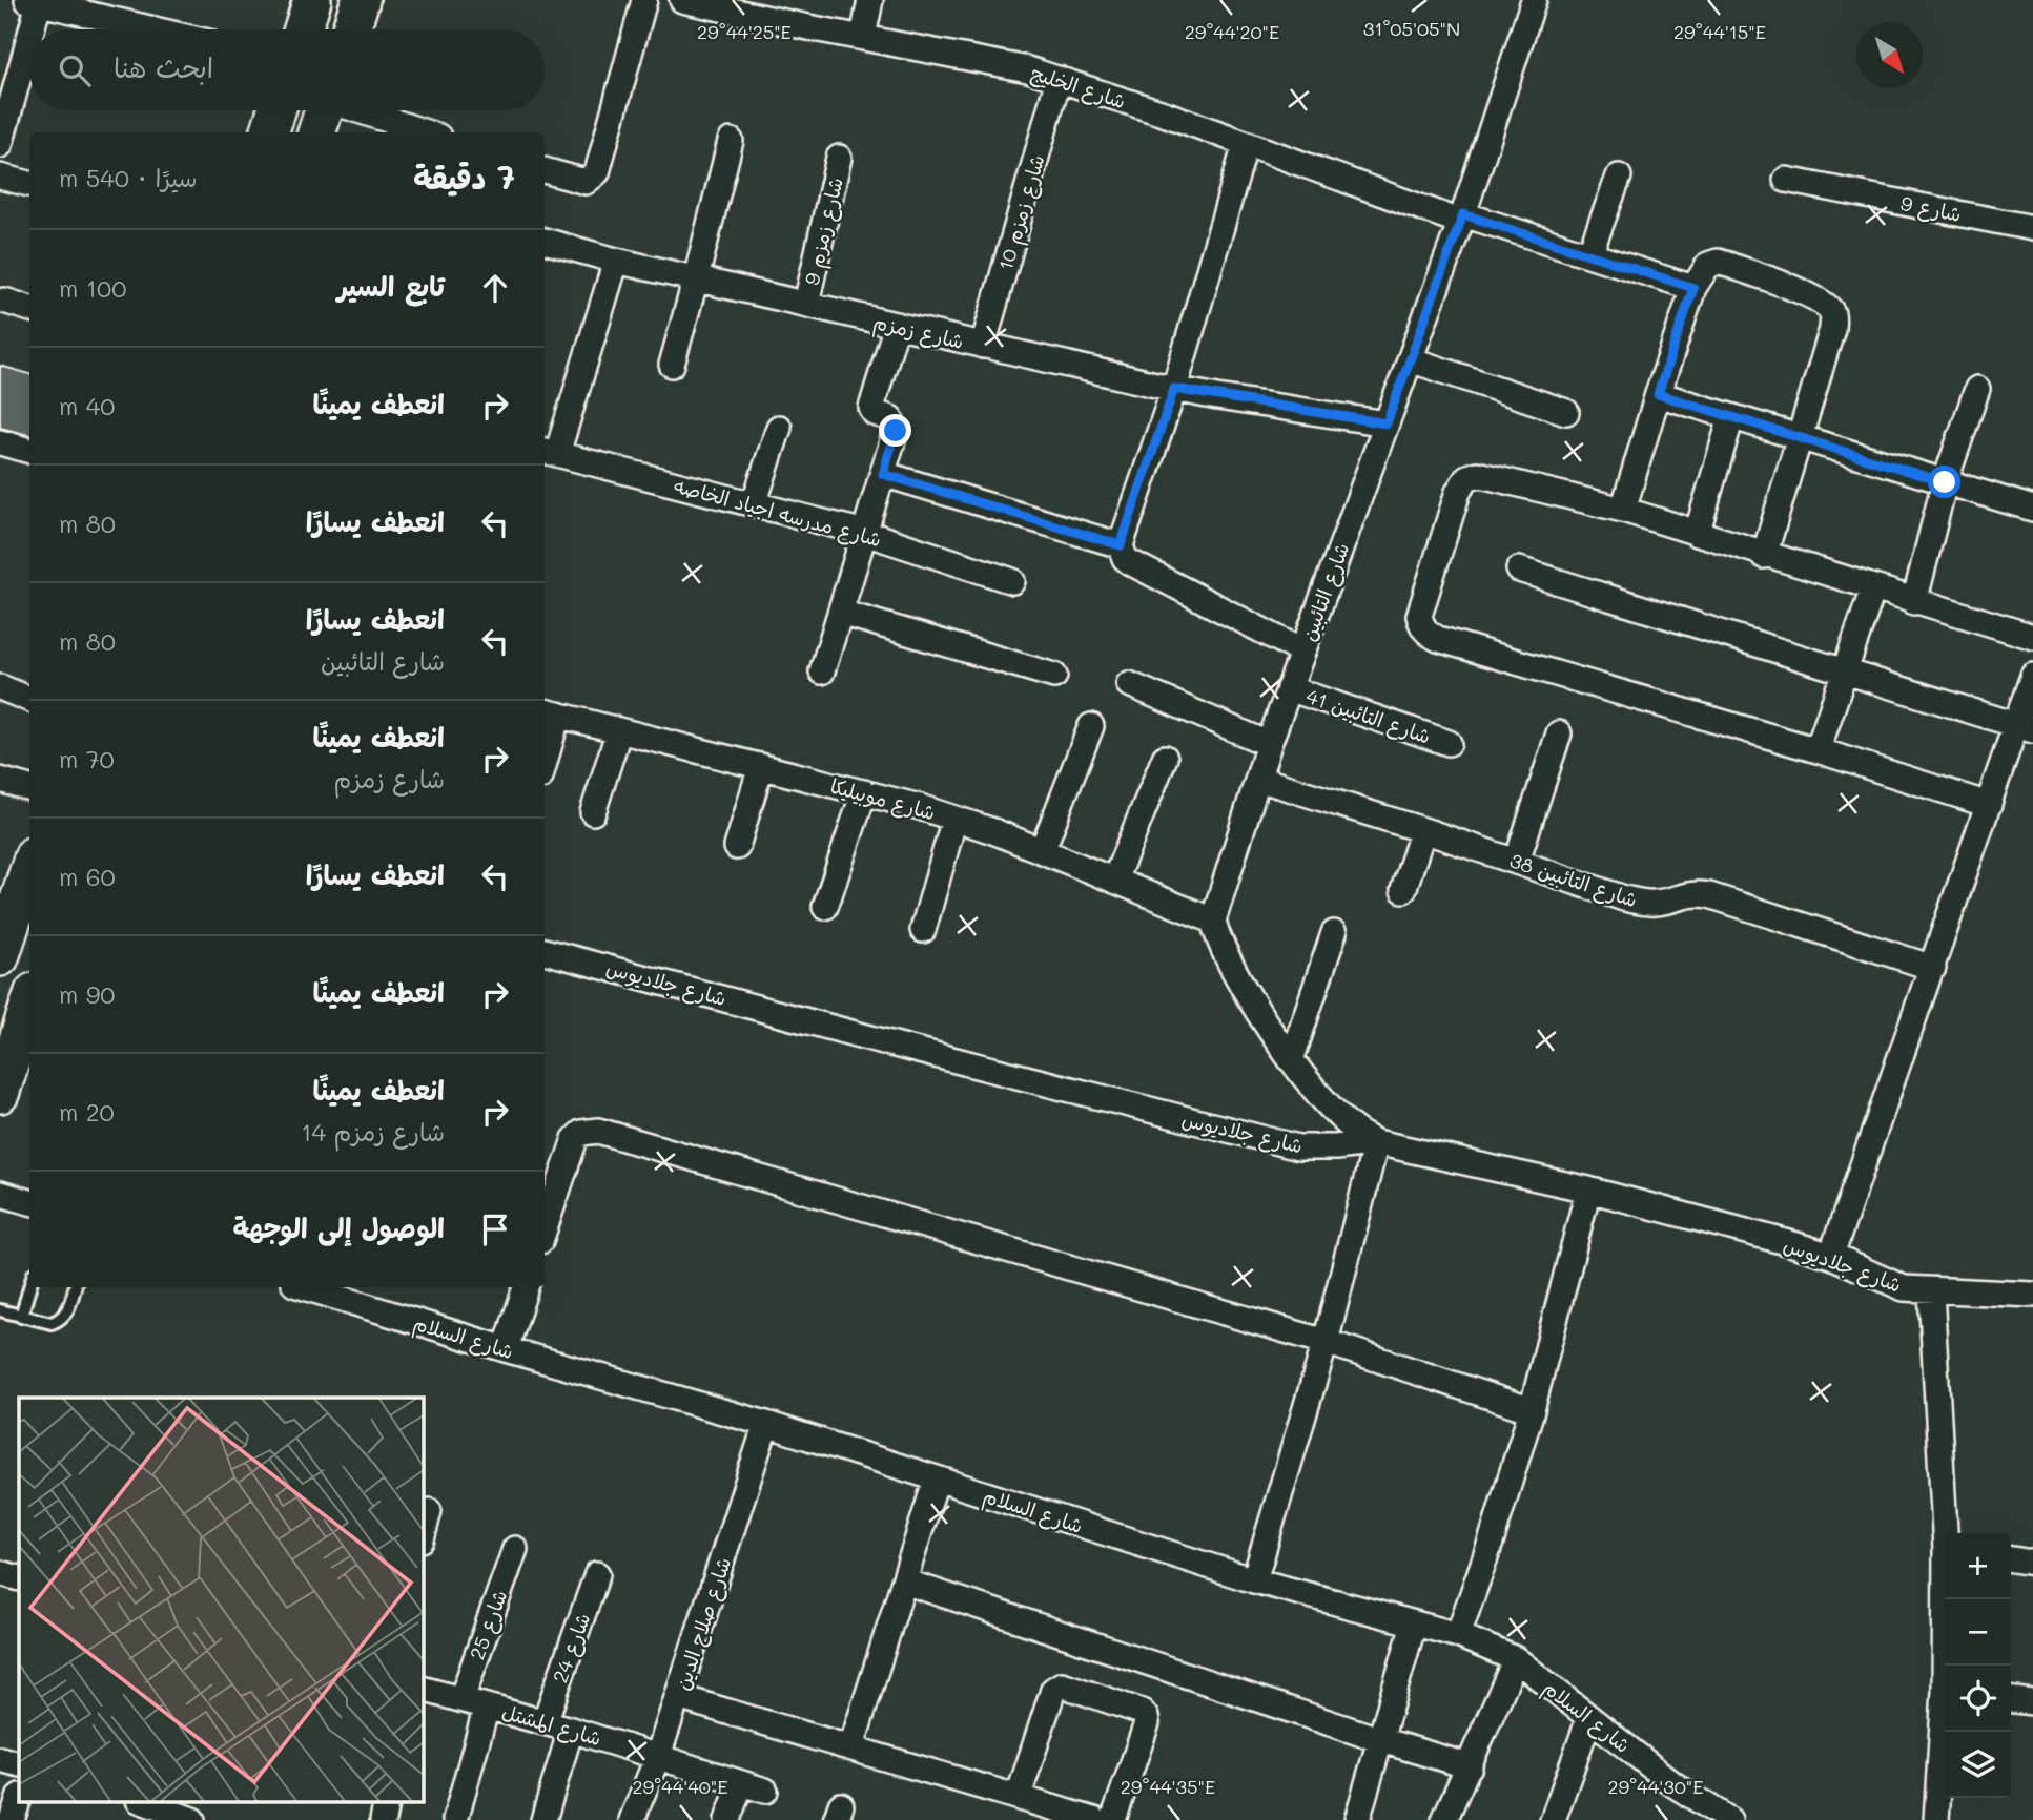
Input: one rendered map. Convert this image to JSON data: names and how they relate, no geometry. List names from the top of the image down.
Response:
{
  "streets": {
    "street": [
      "شارع الخليج",
      "شارع 9",
      "شارع زمزم 10",
      "شارع زمزم 9",
      "شارع زمزم",
      "شارع مدرسه اجياد الخاصه",
      "شارع التائبين",
      "شارع التائبين 41",
      "شارع موبيليكا",
      "شارع التائبين 38",
      "شارع جلاديوس",
      "شارع السلام",
      "شارع صلاح الدين",
      "شارع 25",
      "شارع 24",
      "شارع المشتل"
    ]
  },
  "crossings": [
    ["شارع الخليج", "شارع زمزم 10"],
    ["شارع الخليج", "شارع التائبين"],
    ["شارع زمزم 10", "شارع زمزم"],
    ["شارع زمزم 9", "شارع زمزم"],
    ["شارع زمزم", "شارع التائبين"],
    ["شارع التائبين", "شارع التائبين 41"],
    ["شارع التائبين", "شارع موبيليكا"],
    ["شارع التائبين", "شارع التائبين 38"],
    ["شارع السلام", "شارع صلاح الدين"],
    ["شارع صلاح الدين", "شارع المشتل"],
    ["شارع 25", "شارع المشتل"],
    ["شارع 24", "شارع المشتل"]
  ],
  "north": "bottom right",
  "page": {
    "search": "ابحث هنا",
    "heading": ["7 دقيقة", "سيرًا · 540 m"],
    "list": [
      ["تابع السير", "100 m"],
      ["انعطف يمينًا", "40 m"],
      ["انعطف يسارًا", "80 m"],
      ["انعطف يسارًا", "شارع التائبين", "80 m"],
      ["انعطف يمينًا", "شارع زمزم", "70 m"],
      ["انعطف يسارًا", "60 m"],
      ["انعطف يمينًا", "90 m"],
      ["انعطف يمينًا", "شارع زمزم 14", "20 m"],
      "الوصول إلى الوجهة"
    ],
    "map_buttons": ["+", "−"]
  },
  "coordinates": [
    "31°05'05\"N",
    "29°44'25\"E",
    "29°44'20\"E",
    "29°44'15\"E",
    "29°44'40\"E",
    "29°44'35\"E",
    "29°44'30\"E"
  ]
}
